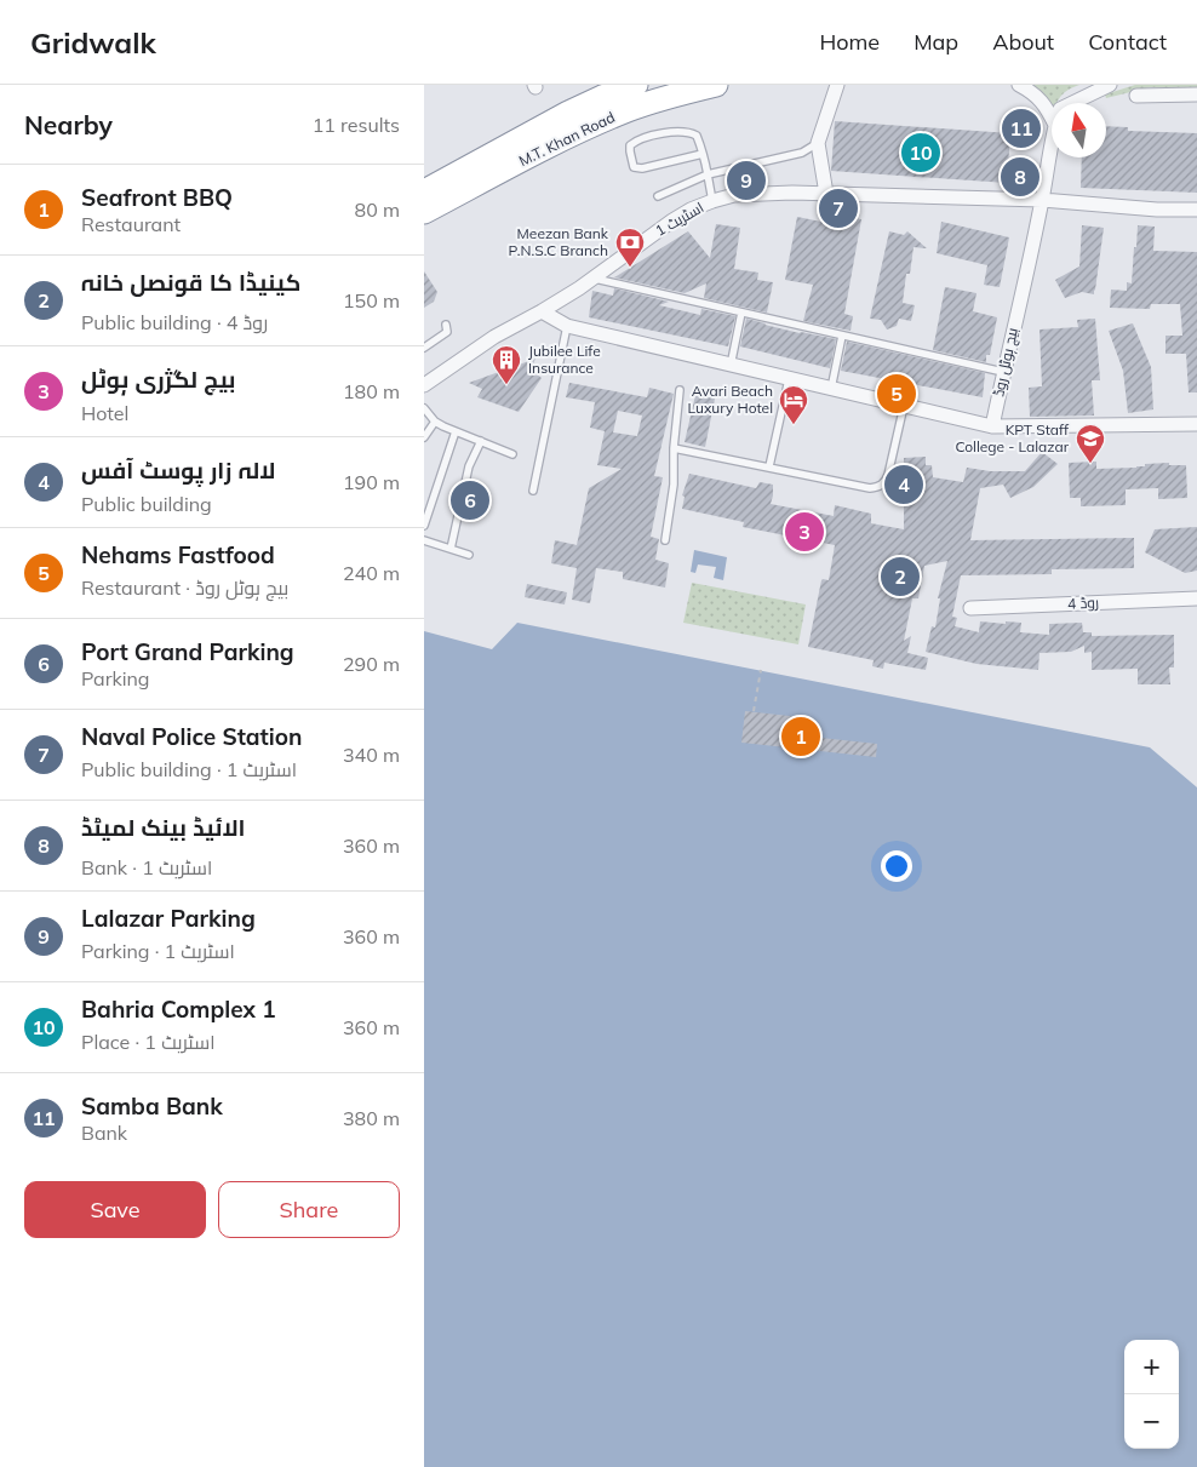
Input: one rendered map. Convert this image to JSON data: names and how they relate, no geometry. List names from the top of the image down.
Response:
{
  "streets": {
    "highway": ["M.T. Khan Road"],
    "street": ["اسٹریٹ 1", "بیچ ہوٹل روڈ", "روڈ 4"]
  },
  "crossings": [
    ["اسٹریٹ 1", "بیچ ہوٹل روڈ"]
  ],
  "places": {
    "bank": ["Meezan Bank P.N.S.C Branch"],
    "building": ["Jubilee Life Insurance"],
    "hotel": ["Avari Beach Luxury Hotel"],
    "school or university": ["KPT Staff College - Lalazar"]
  },
  "north": "top",
  "page": {
    "header": "Gridwalk",
    "nav": [
      "Home",
      "Map",
      "About",
      "Contact"
    ],
    "heading": ["Nearby", "11 results"],
    "pins": [
      "11",
      "10",
      "8",
      "9",
      "7",
      "5",
      "4",
      "6",
      "3",
      "2",
      "1"
    ],
    "list": [
      {
        "mark": "1",
        "name": "Seafront BBQ",
        "note": "Restaurant",
        "value": "80 m"
      },
      {
        "mark": "2",
        "name": "کینیڈا کا قونصل خانہ",
        "note": "Public building · روڈ 4",
        "value": "150 m"
      },
      {
        "mark": "3",
        "name": "بیچ لگژری ہوٹل",
        "note": "Hotel",
        "value": "180 m"
      },
      {
        "mark": "4",
        "name": "لالہ زار پوسٹ آفس",
        "note": "Public building",
        "value": "190 m"
      },
      {
        "mark": "5",
        "name": "Nehams Fastfood",
        "note": "Restaurant · بیچ ہوٹل روڈ",
        "value": "240 m"
      },
      {
        "mark": "6",
        "name": "Port Grand Parking",
        "note": "Parking",
        "value": "290 m"
      },
      {
        "mark": "7",
        "name": "Naval Police Station",
        "note": "Public building · اسٹریٹ 1",
        "value": "340 m"
      },
      {
        "mark": "8",
        "name": "الائیڈ بینک لمیٹڈ",
        "note": "Bank · اسٹریٹ 1",
        "value": "360 m"
      },
      {
        "mark": "9",
        "name": "Lalazar Parking",
        "note": "Parking · اسٹریٹ 1",
        "value": "360 m"
      },
      {
        "mark": "10",
        "name": "Bahria Complex 1",
        "note": "Place · اسٹریٹ 1",
        "value": "360 m"
      },
      {
        "mark": "11",
        "name": "Samba Bank",
        "note": "Bank",
        "value": "380 m"
      }
    ],
    "buttons": ["Save", "Share"],
    "map_buttons": ["+", "−"]
  }
}
